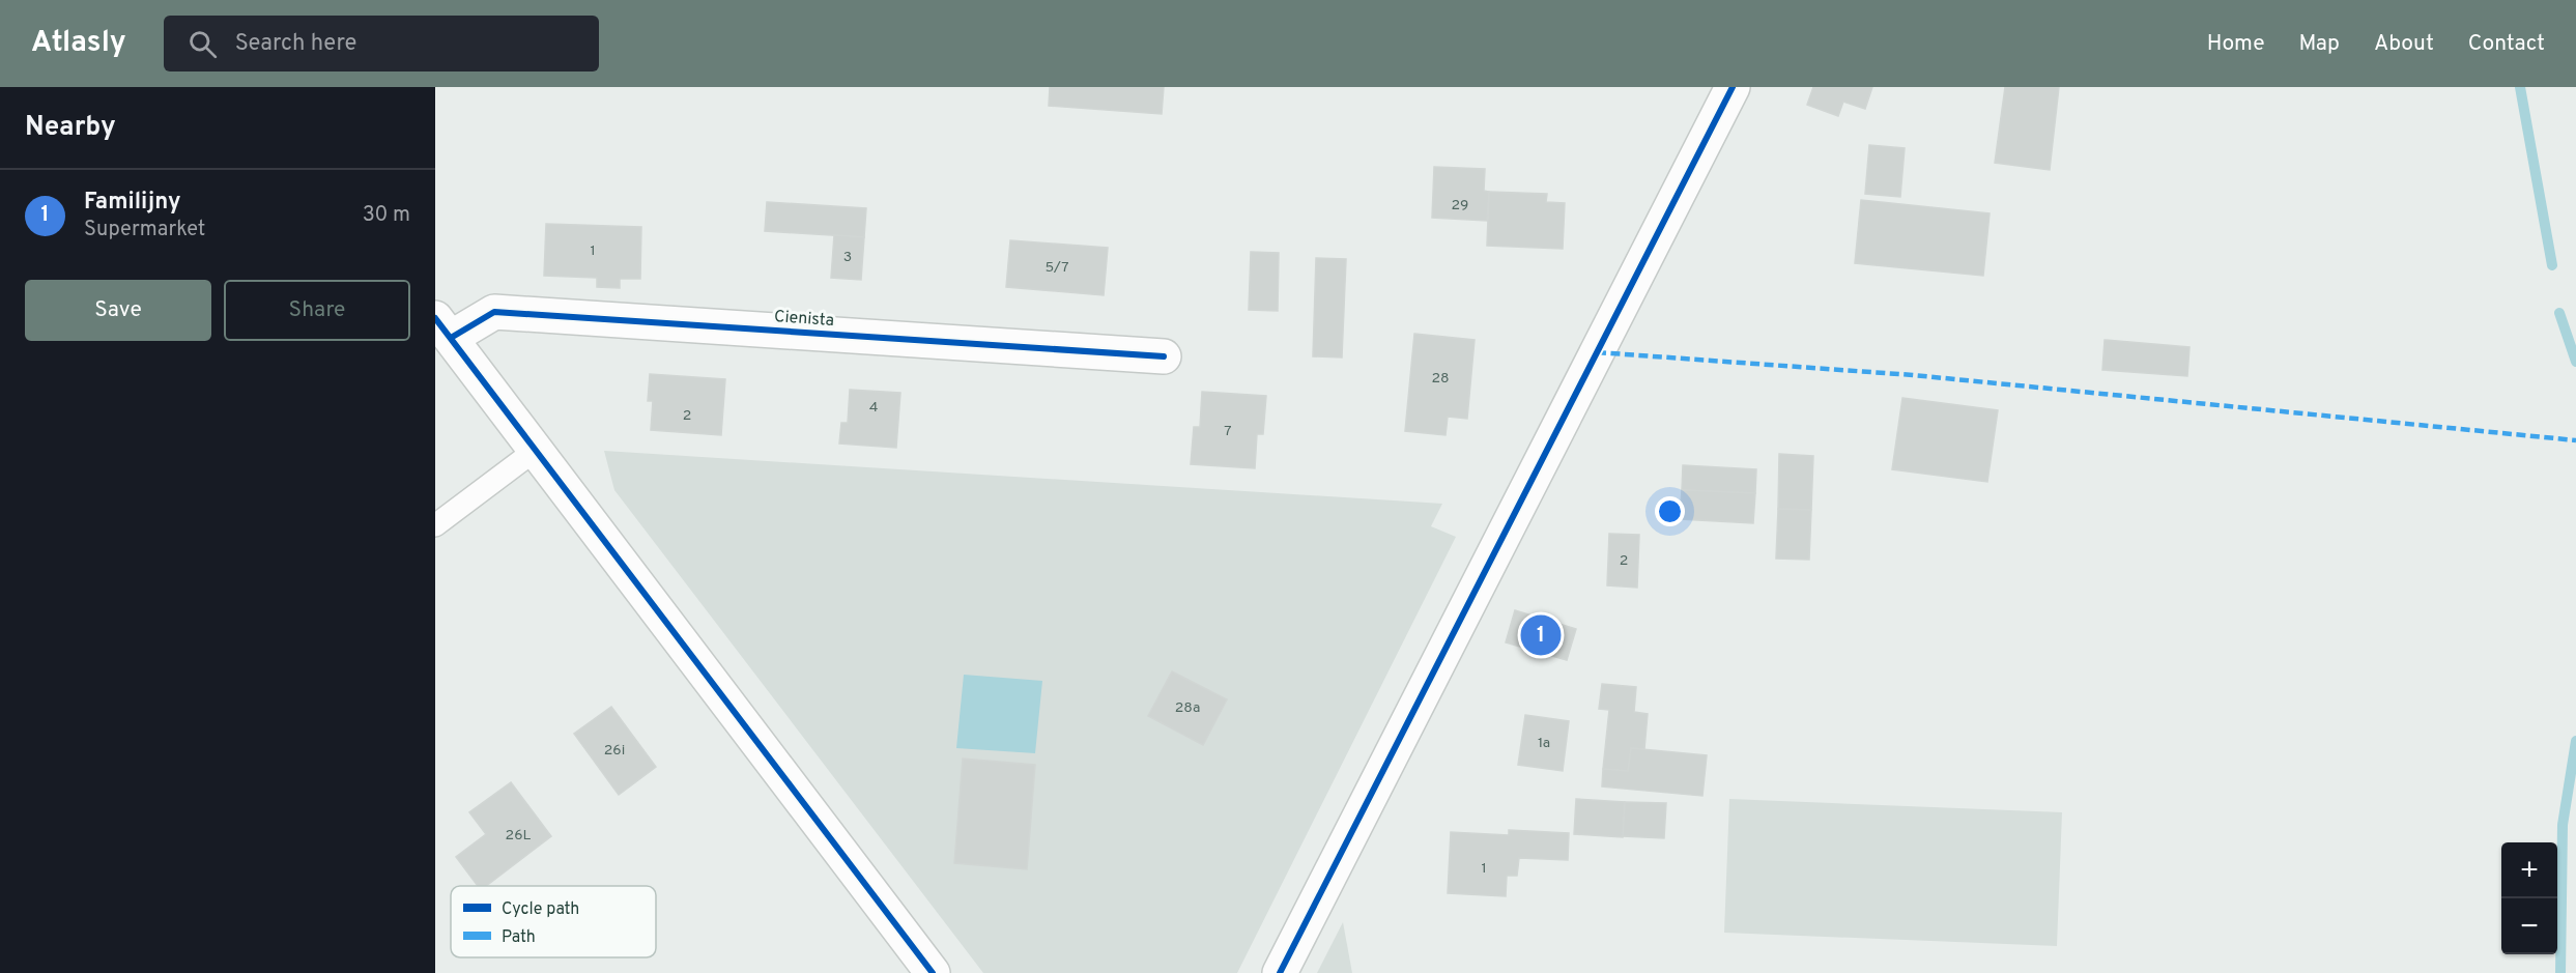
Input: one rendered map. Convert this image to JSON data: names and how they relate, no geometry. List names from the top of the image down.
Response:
{
  "streets": {
    "street": ["Cienista"]
  },
  "house_numbers": [
    "29",
    "1",
    "3",
    "5/7",
    "28",
    "4",
    "2",
    "7",
    "2",
    "28a",
    "1a",
    "26i",
    "26L",
    "1"
  ],
  "legend": ["Cycle path", "Path"],
  "page": {
    "header": "Atlasly",
    "search": "Search here",
    "nav": [
      "Home",
      "Map",
      "About",
      "Contact"
    ],
    "heading": "Nearby",
    "list": [
      {
        "mark": "1",
        "name": "Familijny",
        "note": "Supermarket",
        "value": "30 m"
      }
    ],
    "buttons": ["Save", "Share"],
    "pins": "1",
    "map_buttons": ["+", "−"]
  }
}
